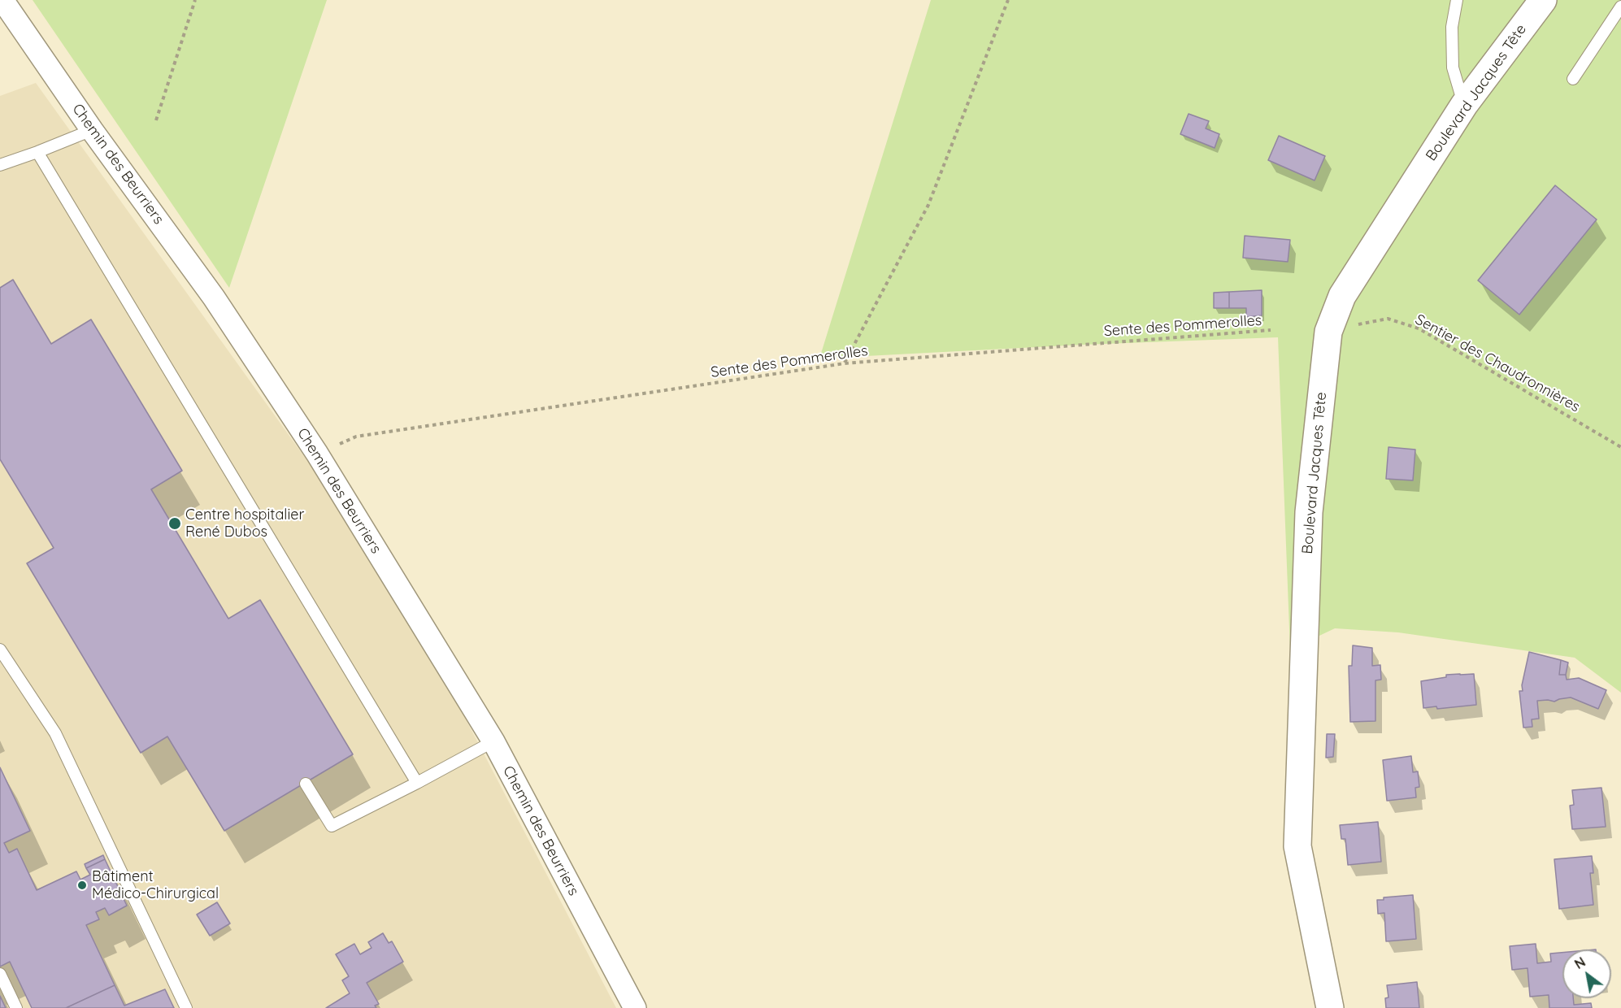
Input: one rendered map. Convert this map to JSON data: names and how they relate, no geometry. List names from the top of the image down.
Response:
{
  "streets": {
    "street": ["Boulevard Jacques Tête", "Chemin des Beurriers"],
    "path": ["Sente des Pommerolles", "Sentier des Chaudronnières"]
  },
  "crossings": [
    ["Boulevard Jacques Tête", "Sentier des Chaudronnières"],
    ["Chemin des Beurriers", "Sente des Pommerolles"]
  ],
  "places": ["Centre hospitalier René Dubos", "Bâtiment Médico-Chirurgical"],
  "north": "top left"
}
